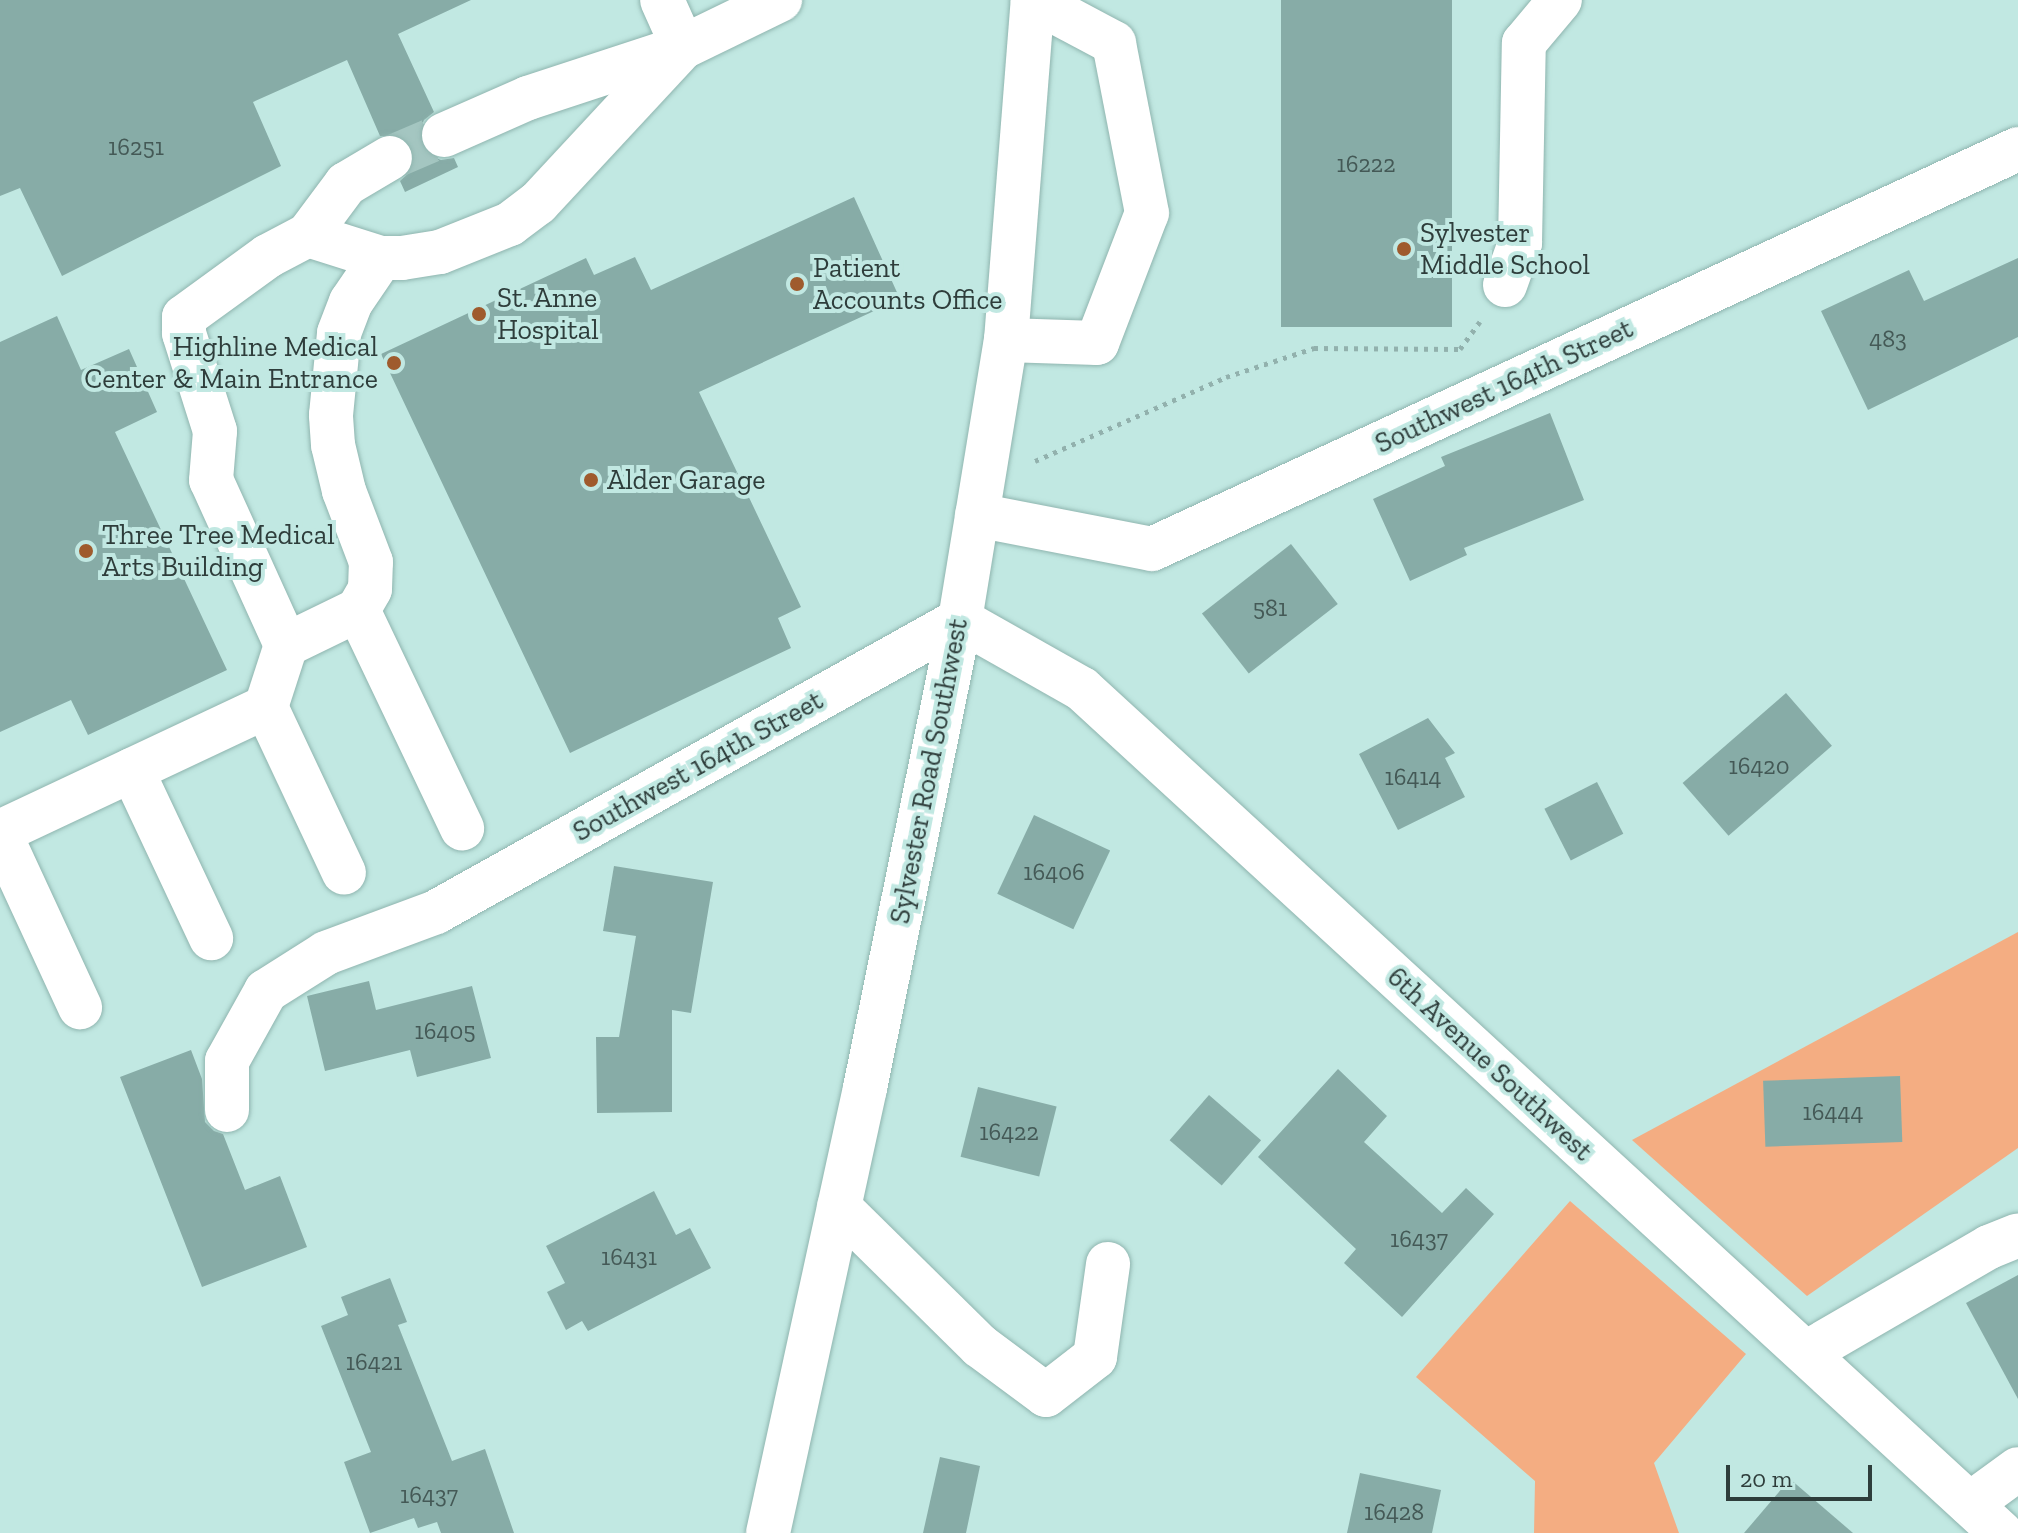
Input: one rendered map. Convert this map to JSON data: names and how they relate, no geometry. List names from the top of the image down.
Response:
{
  "streets": {
    "street": ["Southwest 164th Street", "Sylvester Road Southwest", "6th Avenue Southwest"]
  },
  "crossings": [
    ["Southwest 164th Street", "Sylvester Road Southwest"],
    ["Southwest 164th Street", "6th Avenue Southwest"],
    ["Sylvester Road Southwest", "6th Avenue Southwest"]
  ],
  "places": [
    "Sylvester Middle School",
    "Patient Accounts Office",
    "St. Anne Hospital",
    "Highline Medical Center & Main Entrance",
    "Alder Garage",
    "Three Tree Medical Arts Building"
  ],
  "house_numbers": [
    "16251",
    "16222",
    "483",
    "581",
    "16420",
    "16414",
    "16406",
    "16405",
    "16444",
    "16422",
    "16437",
    "16431",
    "16421",
    "16437",
    "16428"
  ],
  "scale_bar": "20 m"
}
